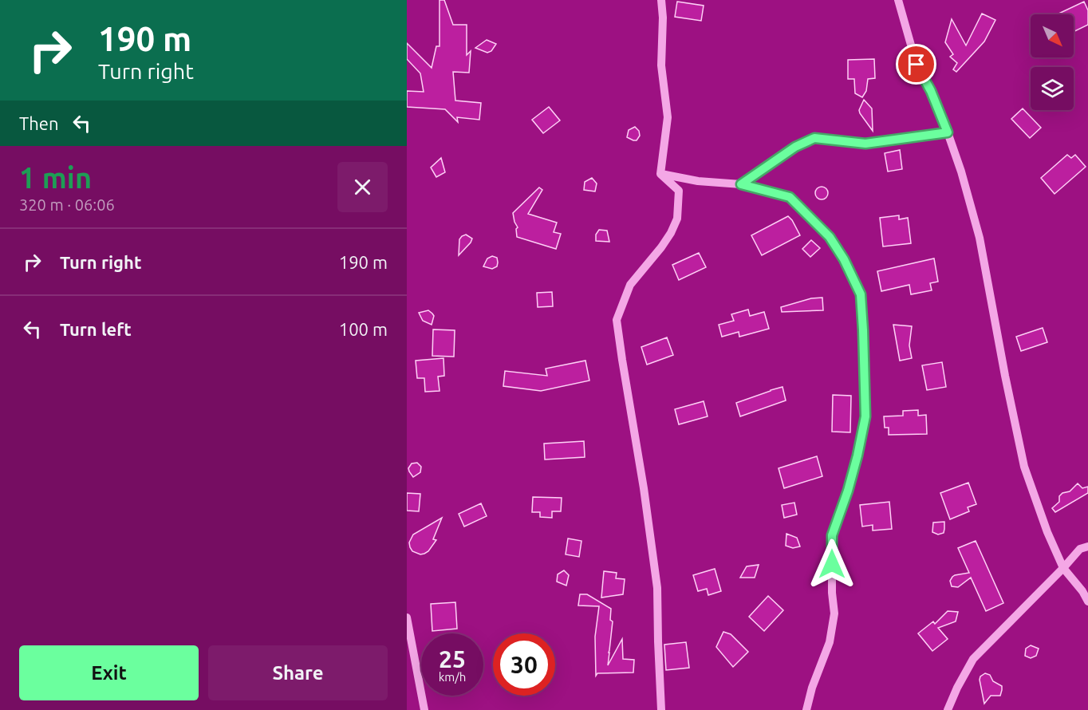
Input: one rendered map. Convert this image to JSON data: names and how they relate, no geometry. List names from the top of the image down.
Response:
{
  "north": "bottom right",
  "page": {
    "turn": ["190 m", "Turn right"],
    "then": "Then",
    "heading": ["1 min", "320 m · 06:06"],
    "list": [
      {
        "name": "Turn right",
        "value": "190 m"
      },
      {
        "name": "Turn left",
        "value": "100 m"
      }
    ],
    "speed": "25 km/h",
    "limit": "30",
    "buttons": ["Exit", "Share"]
  }
}
